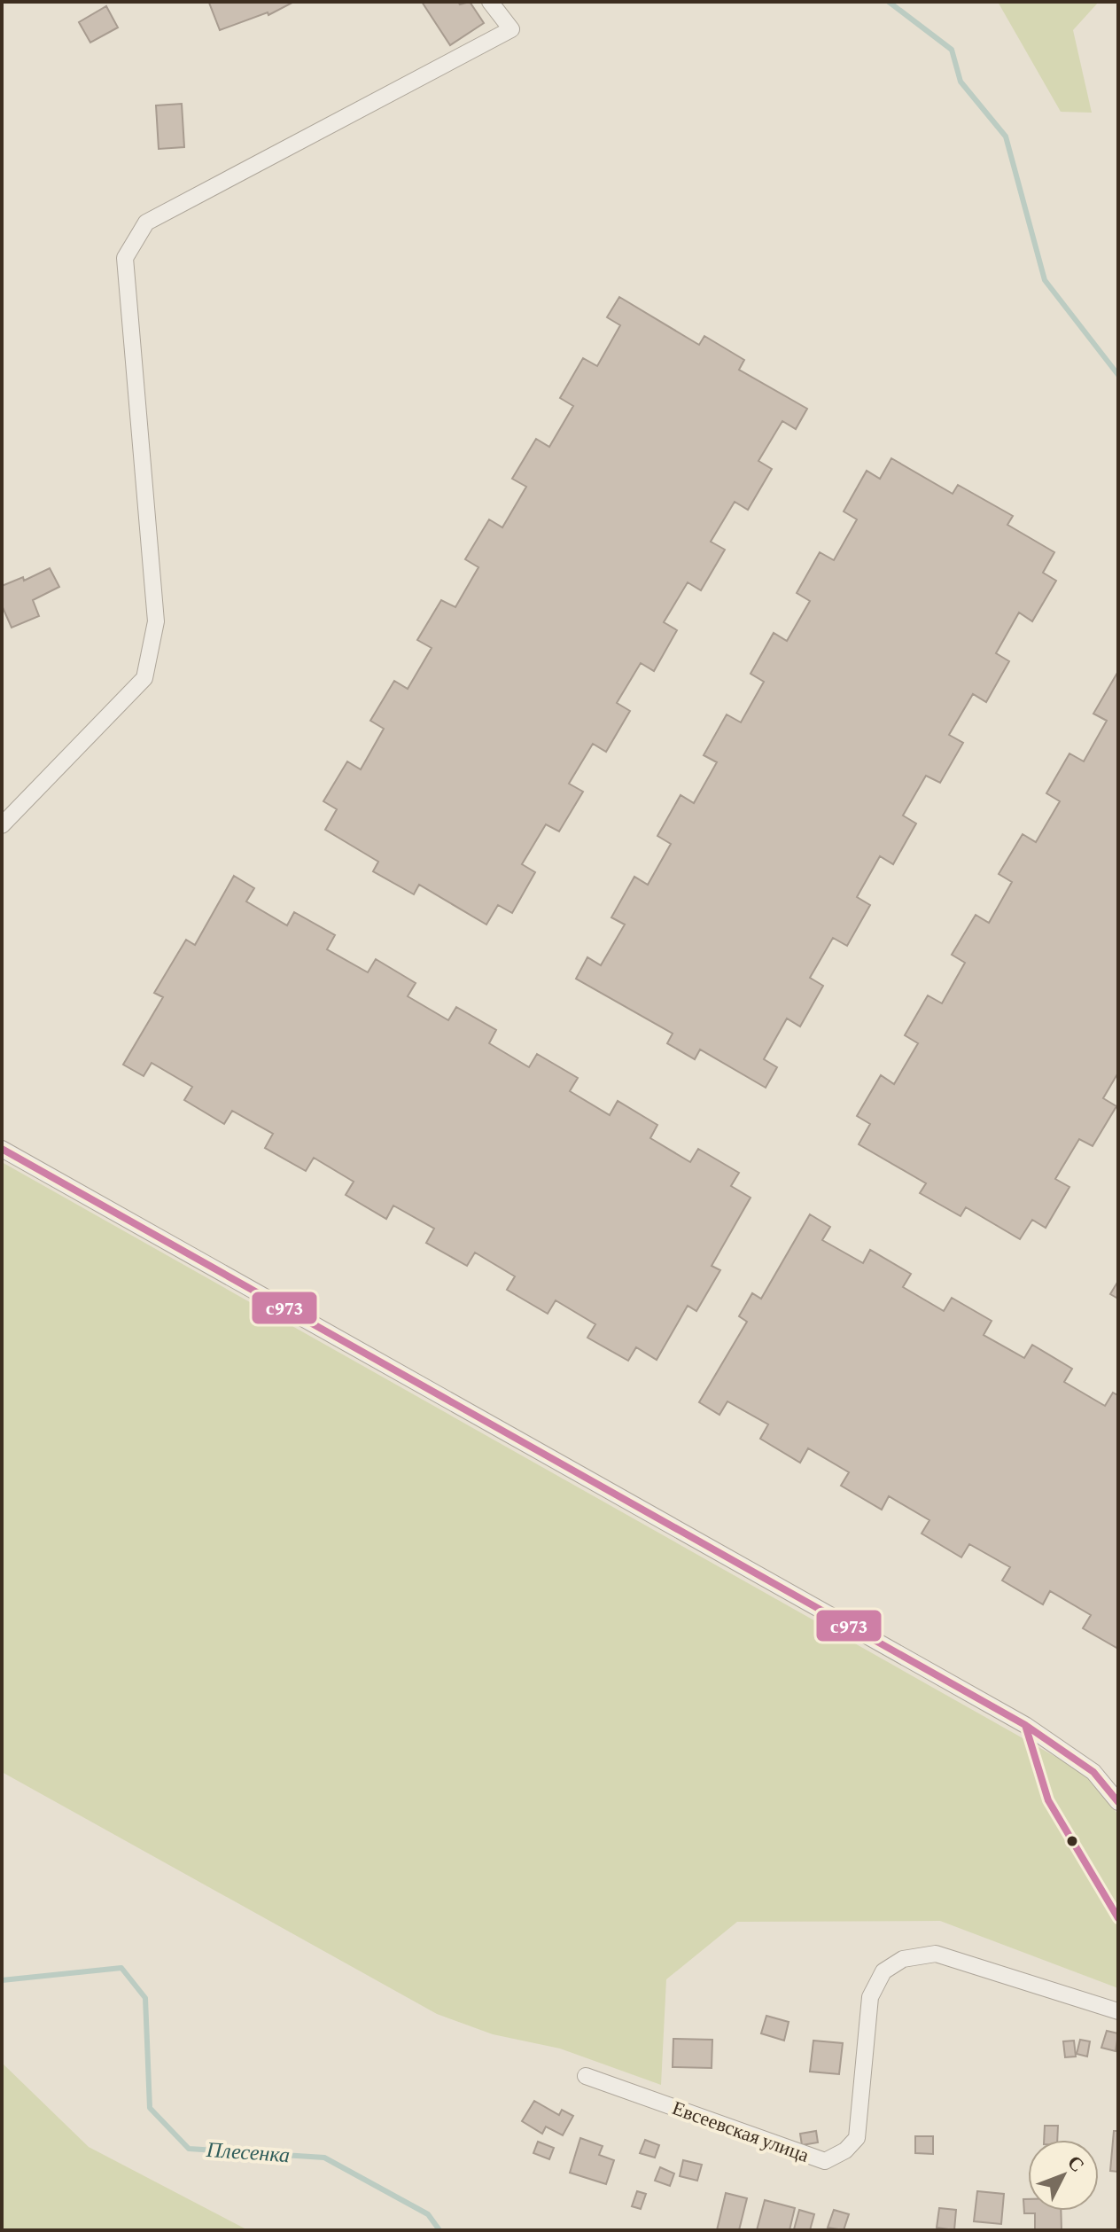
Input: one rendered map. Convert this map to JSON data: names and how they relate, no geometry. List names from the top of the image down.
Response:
{
  "streets": {
    "street": ["Евсеевская улица"]
  },
  "water": ["Плесенка"],
  "lines": ["transit line с973"],
  "north": "top right"
}
